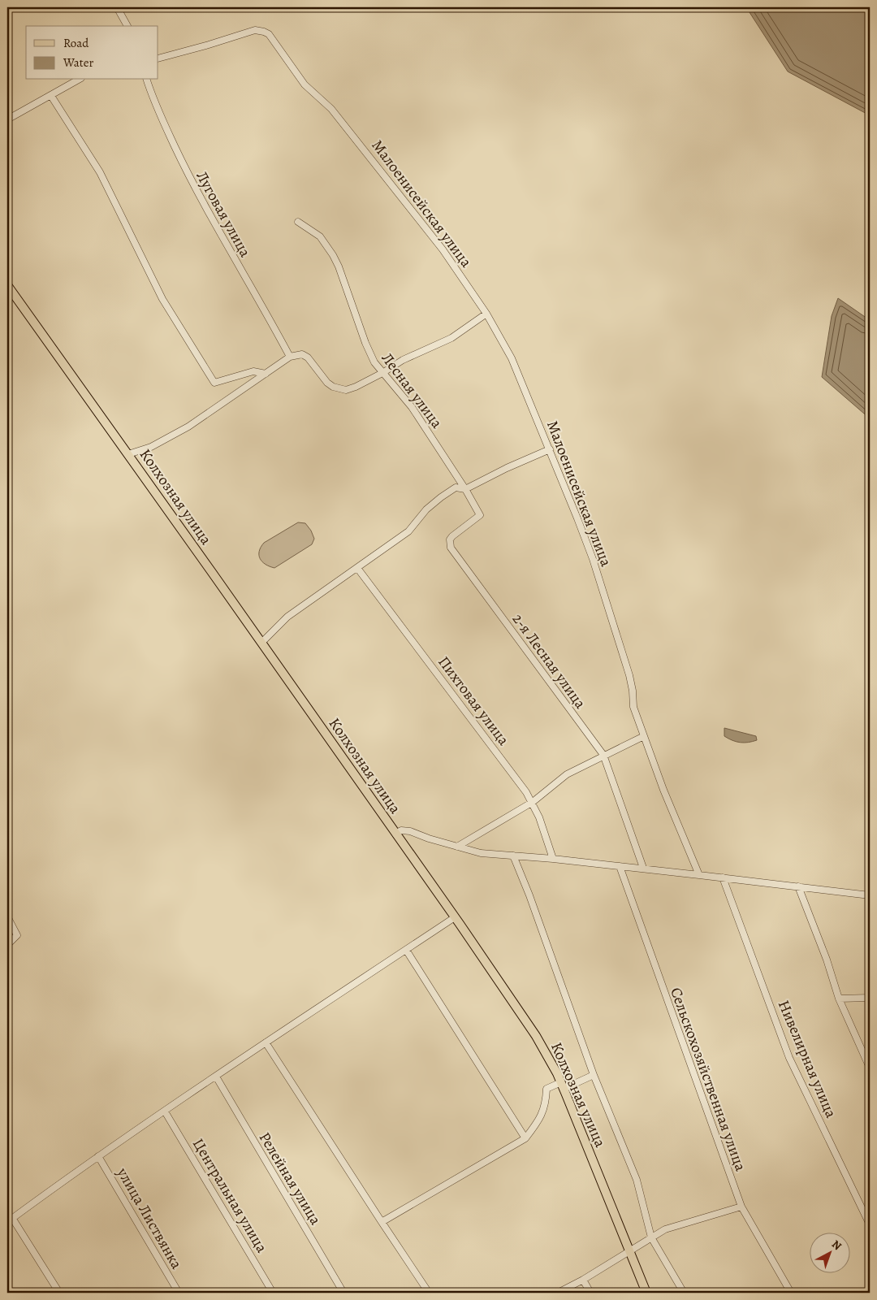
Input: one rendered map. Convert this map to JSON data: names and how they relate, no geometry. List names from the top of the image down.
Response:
{
  "streets": {
    "main road": ["Колхозная улица"],
    "street": [
      "Малоенисейская улица",
      "Луговая улица",
      "Лесная улица",
      "2-я Лесная улица",
      "Пихтовая улица",
      "Нивелирная улица",
      "Сельскохозяйственная улица",
      "Релейная улица",
      "Центральная улица",
      "улица Листвянка"
    ]
  },
  "crossings": [
    ["Лесная улица", "2-я Лесная улица"]
  ],
  "legend": ["Road", "Water"],
  "north": "top right"
}
